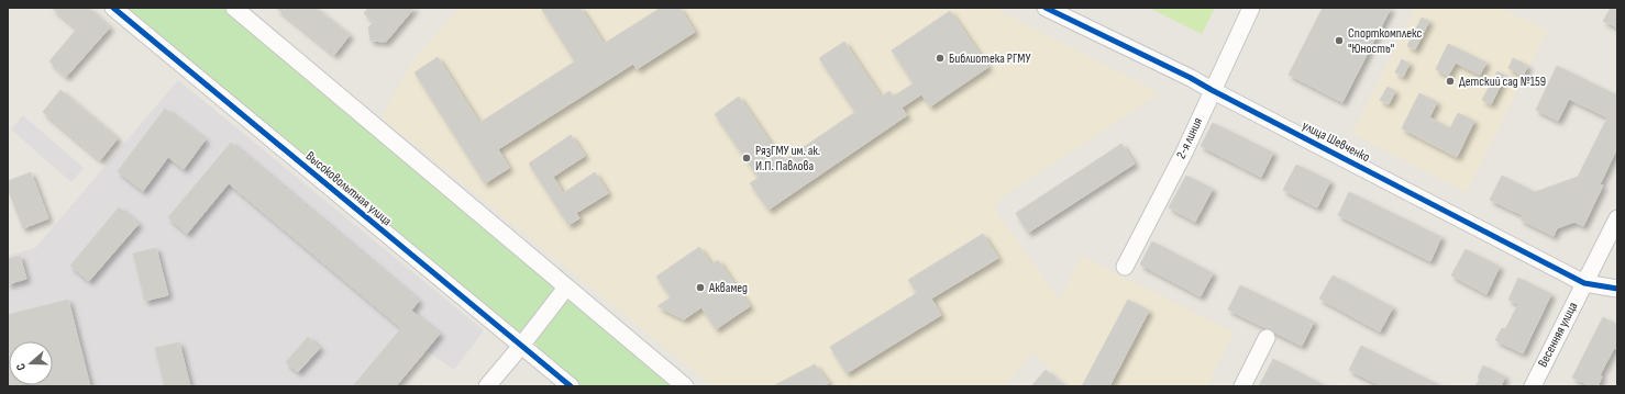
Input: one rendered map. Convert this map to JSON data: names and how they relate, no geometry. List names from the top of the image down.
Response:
{
  "streets": {
    "street": [
      "2-я линия",
      "улица Шевченко",
      "Высоковольтная улица",
      "Весенняя улица"
    ]
  },
  "crossings": [
    ["2-я линия", "улица Шевченко"],
    ["улица Шевченко", "Весенняя улица"]
  ],
  "places": [
    "Спорткомплекс \"Юность\"",
    "Библиотека РГМУ",
    "Детский сад №159",
    "РязГМУ им. ак. И.П. Павлова",
    "Аквамед"
  ],
  "north": "left"
}
